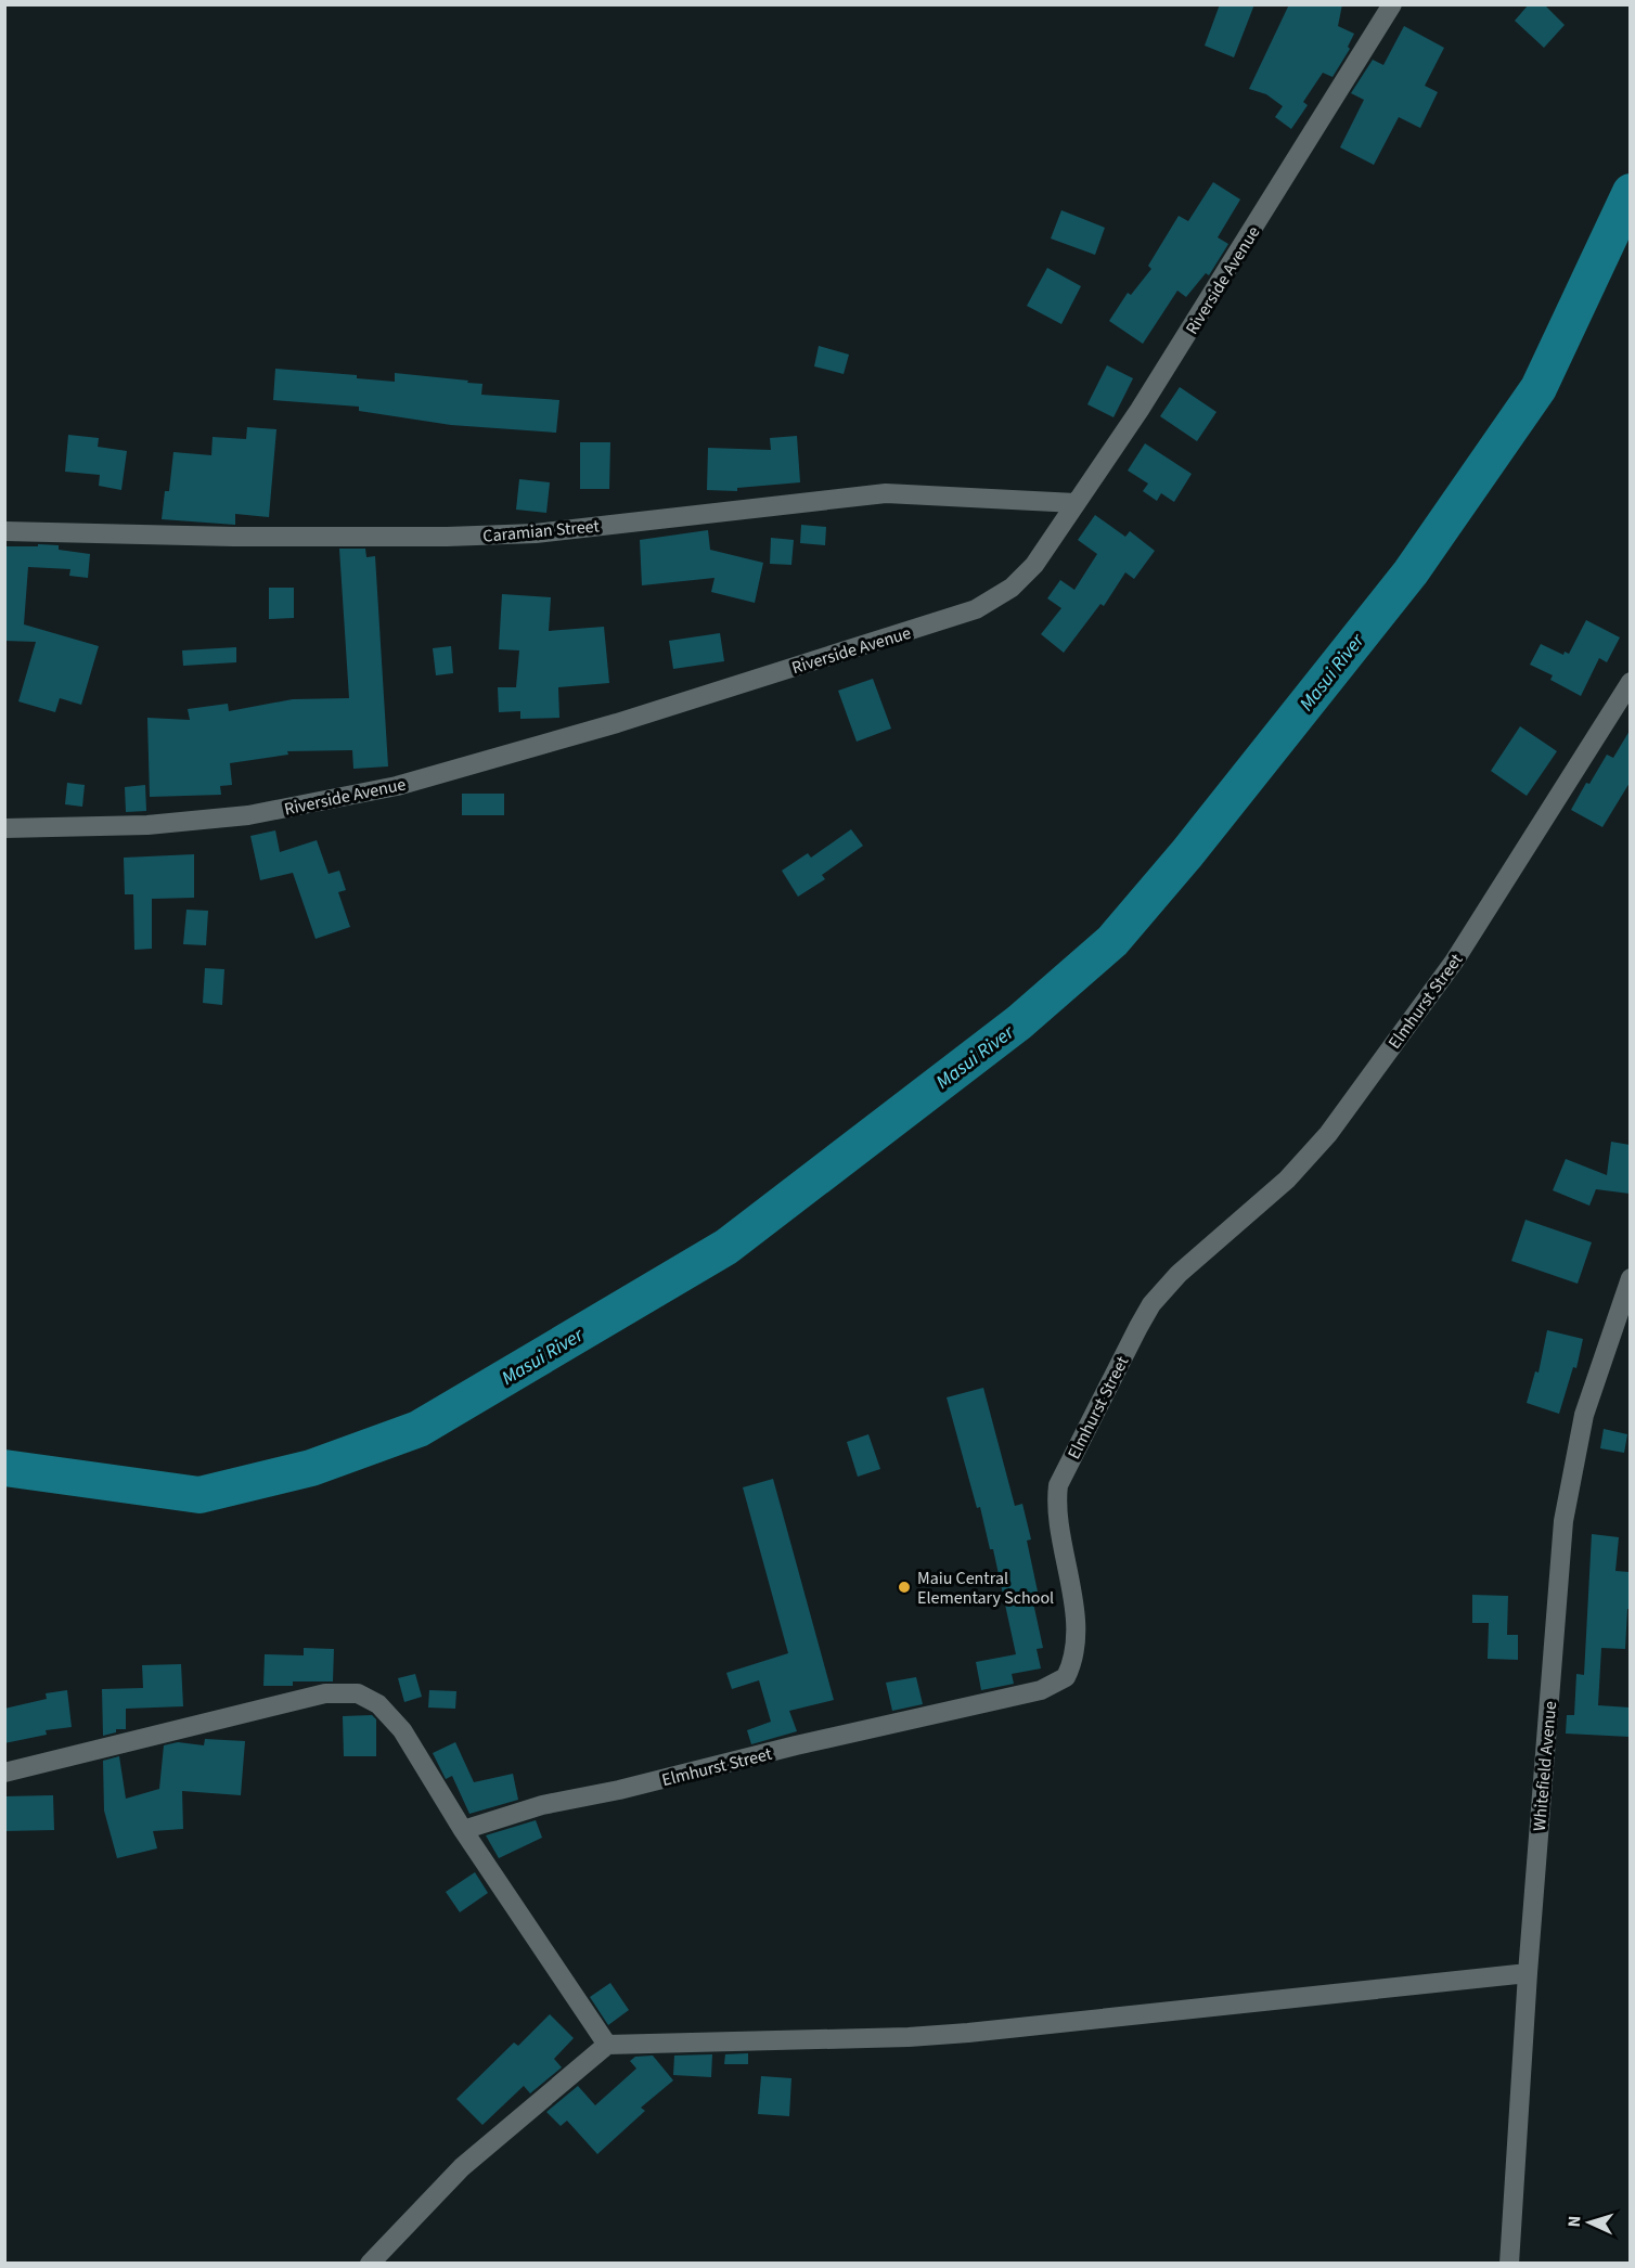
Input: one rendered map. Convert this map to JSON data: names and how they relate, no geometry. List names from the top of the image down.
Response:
{
  "streets": {
    "street": [
      "Riverside Avenue",
      "Caramian Street",
      "Elmhurst Street",
      "Whitefield Avenue"
    ]
  },
  "crossings": [
    ["Riverside Avenue", "Caramian Street"]
  ],
  "water": ["Masui River"],
  "places": ["Maiu Central Elementary School"],
  "north": "left"
}
